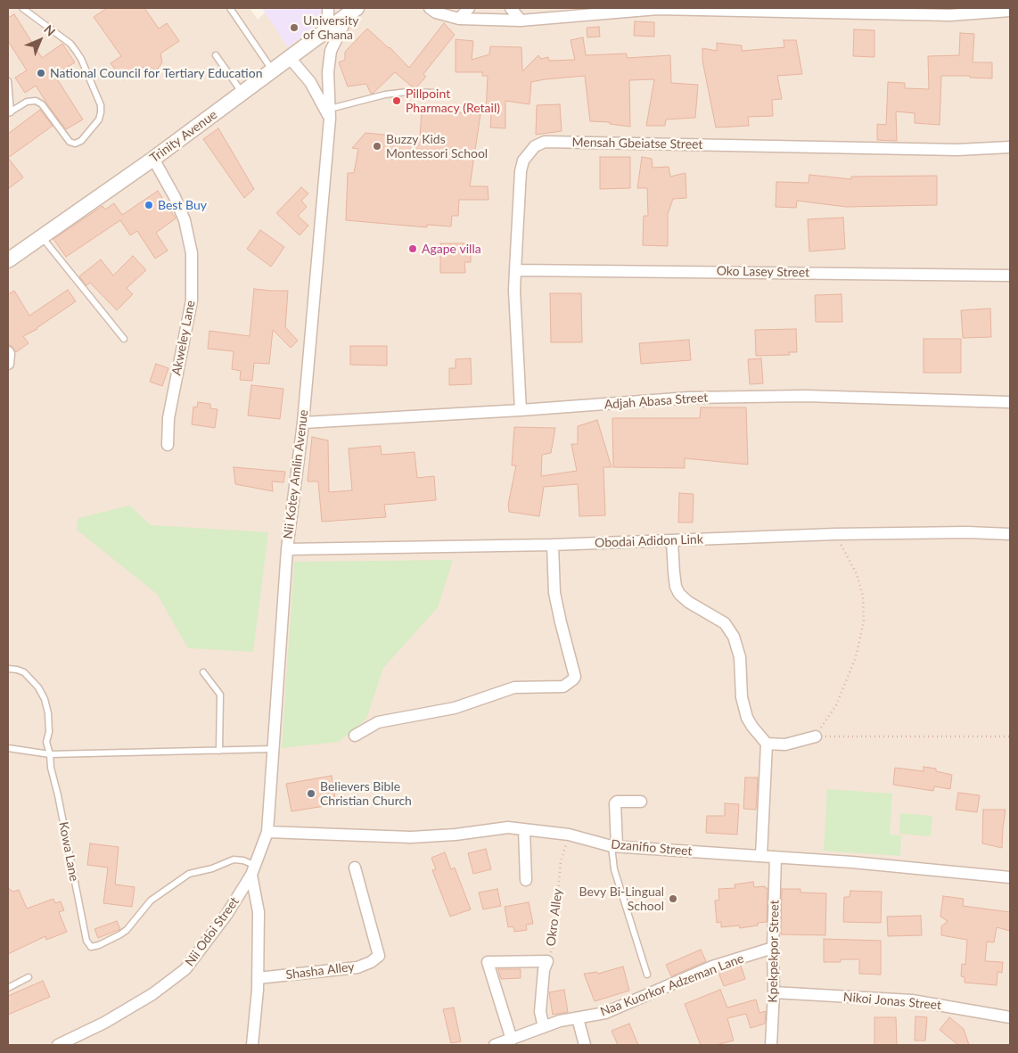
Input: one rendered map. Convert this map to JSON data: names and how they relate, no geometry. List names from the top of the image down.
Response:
{
  "streets": {
    "street": [
      "Trinity Avenue",
      "Mensah Gbeiatse Street",
      "Oko Lasey Street",
      "Akweley Lane",
      "Adjah Abasa Street",
      "Nii Kotey Amlin Avenue",
      "Obodai Adidon Link",
      "Dzanifio Street",
      "Okro Alley",
      "Nii Odoi Street",
      "Kpekpekpor Street",
      "Shasha Alley",
      "Naa Kuorkor Adzeman Lane",
      "Nikoi Jonas Street"
    ],
    "lane": ["Kowa Lane"]
  },
  "crossings": [
    ["Trinity Avenue", "Akweley Lane"],
    ["Trinity Avenue", "Nii Kotey Amlin Avenue"],
    ["Mensah Gbeiatse Street", "Oko Lasey Street"],
    ["Mensah Gbeiatse Street", "Adjah Abasa Street"],
    ["Adjah Abasa Street", "Nii Kotey Amlin Avenue"],
    ["Nii Kotey Amlin Avenue", "Obodai Adidon Link"],
    ["Nii Kotey Amlin Avenue", "Dzanifio Street"],
    ["Nii Kotey Amlin Avenue", "Nii Odoi Street"],
    ["Dzanifio Street", "Okro Alley"],
    ["Dzanifio Street", "Nii Odoi Street"],
    ["Dzanifio Street", "Kpekpekpor Street"],
    ["Kowa Lane", "Nii Odoi Street"],
    ["Okro Alley", "Naa Kuorkor Adzeman Lane"],
    ["Kpekpekpor Street", "Naa Kuorkor Adzeman Lane"],
    ["Kpekpekpor Street", "Nikoi Jonas Street"]
  ],
  "places": [
    "University of Ghana",
    "National Council for Tertiary Education",
    "Pillpoint Pharmacy (Retail)",
    "Buzzy Kids Montessori School",
    "Best Buy",
    "Agape villa",
    "Believers Bible Christian Church",
    "Bevy Bi-Lingual School"
  ],
  "north": "top right"
}
